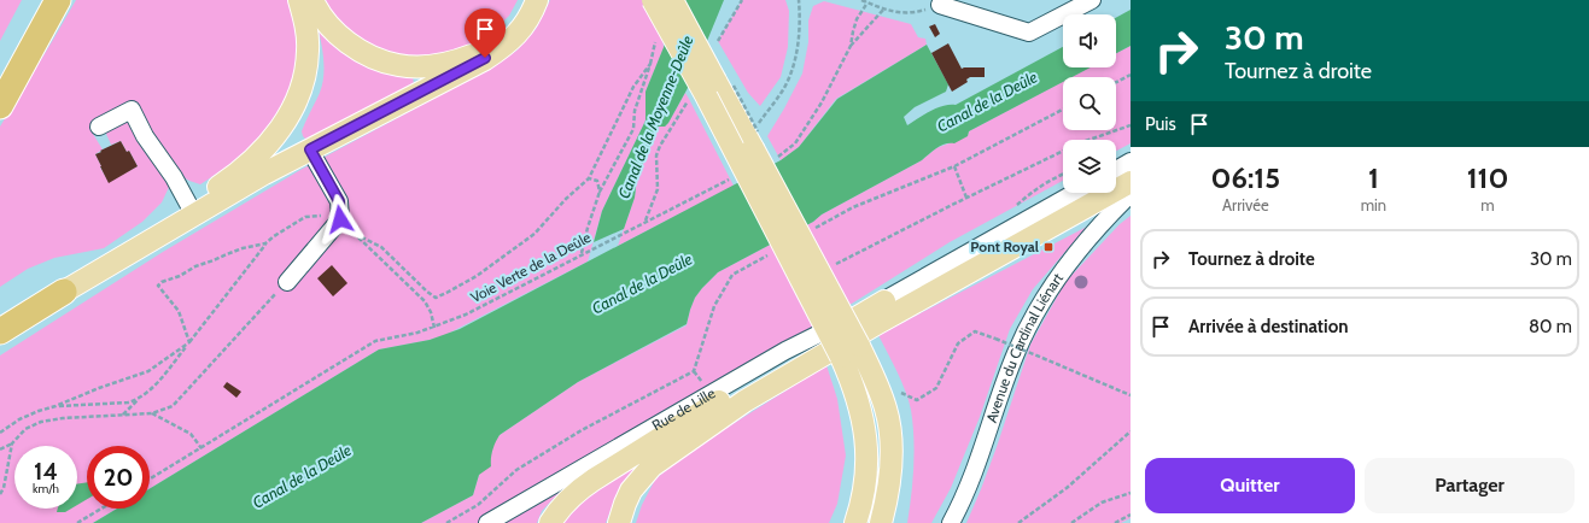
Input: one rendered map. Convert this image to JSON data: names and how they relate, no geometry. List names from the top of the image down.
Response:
{
  "streets": {
    "street": ["Avenue du Cardinal Liénart", "Rue de Lille"],
    "path": ["Voie Verte de la Deûle"]
  },
  "water": ["Canal de la Deûle", "Canal de la Moyenne-Deûle"],
  "places": {
    "transit": ["Pont Royal"]
  },
  "page": {
    "turn": ["30 m", "Tournez à droite"],
    "then": "Puis",
    "eta": [
      "06:15",
      "Arrivée",
      "1",
      "min",
      "110",
      "m"
    ],
    "list": [
      {
        "name": "Tournez à droite",
        "value": "30 m"
      },
      {
        "name": "Arrivée à destination",
        "value": "80 m"
      }
    ],
    "speed": "14 km/h",
    "limit": "20",
    "buttons": ["Quitter", "Partager"]
  }
}
